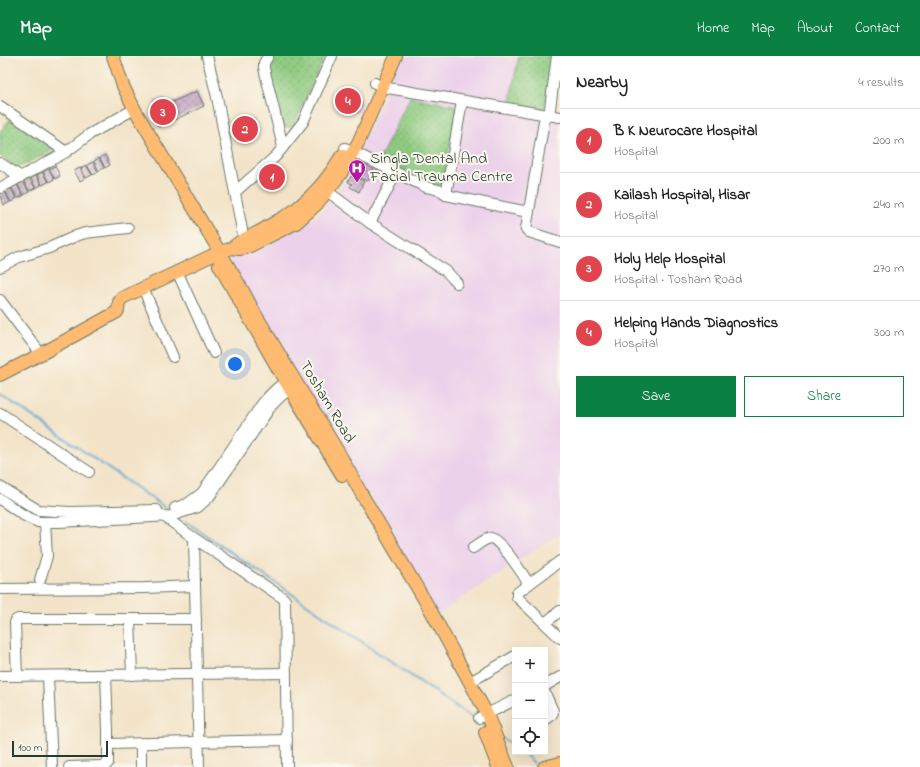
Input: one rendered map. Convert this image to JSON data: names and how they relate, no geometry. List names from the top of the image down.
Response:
{
  "streets": {
    "main road": ["Tosham Road"]
  },
  "places": {
    "hospital": ["Singla Dental And Facial Trauma Centre"]
  },
  "scale_bar": "100 m",
  "page": {
    "header": "Map",
    "nav": [
      "Home",
      "Map",
      "About",
      "Contact"
    ],
    "heading": ["Nearby", "4 results"],
    "pins": [
      "4",
      "3",
      "2",
      "1"
    ],
    "list": [
      {
        "mark": "1",
        "name": "B K Neurocare Hospital",
        "note": "Hospital",
        "value": "200 m"
      },
      {
        "mark": "2",
        "name": "Kailash Hospital, Hisar",
        "note": "Hospital",
        "value": "240 m"
      },
      {
        "mark": "3",
        "name": "Holy Help Hospital",
        "note": "Hospital · Tosham Road",
        "value": "270 m"
      },
      {
        "mark": "4",
        "name": "Helping Hands Diagnostics",
        "note": "Hospital",
        "value": "300 m"
      }
    ],
    "buttons": ["Save", "Share"],
    "map_buttons": ["+", "−"],
    "scale": "100 m"
  }
}
